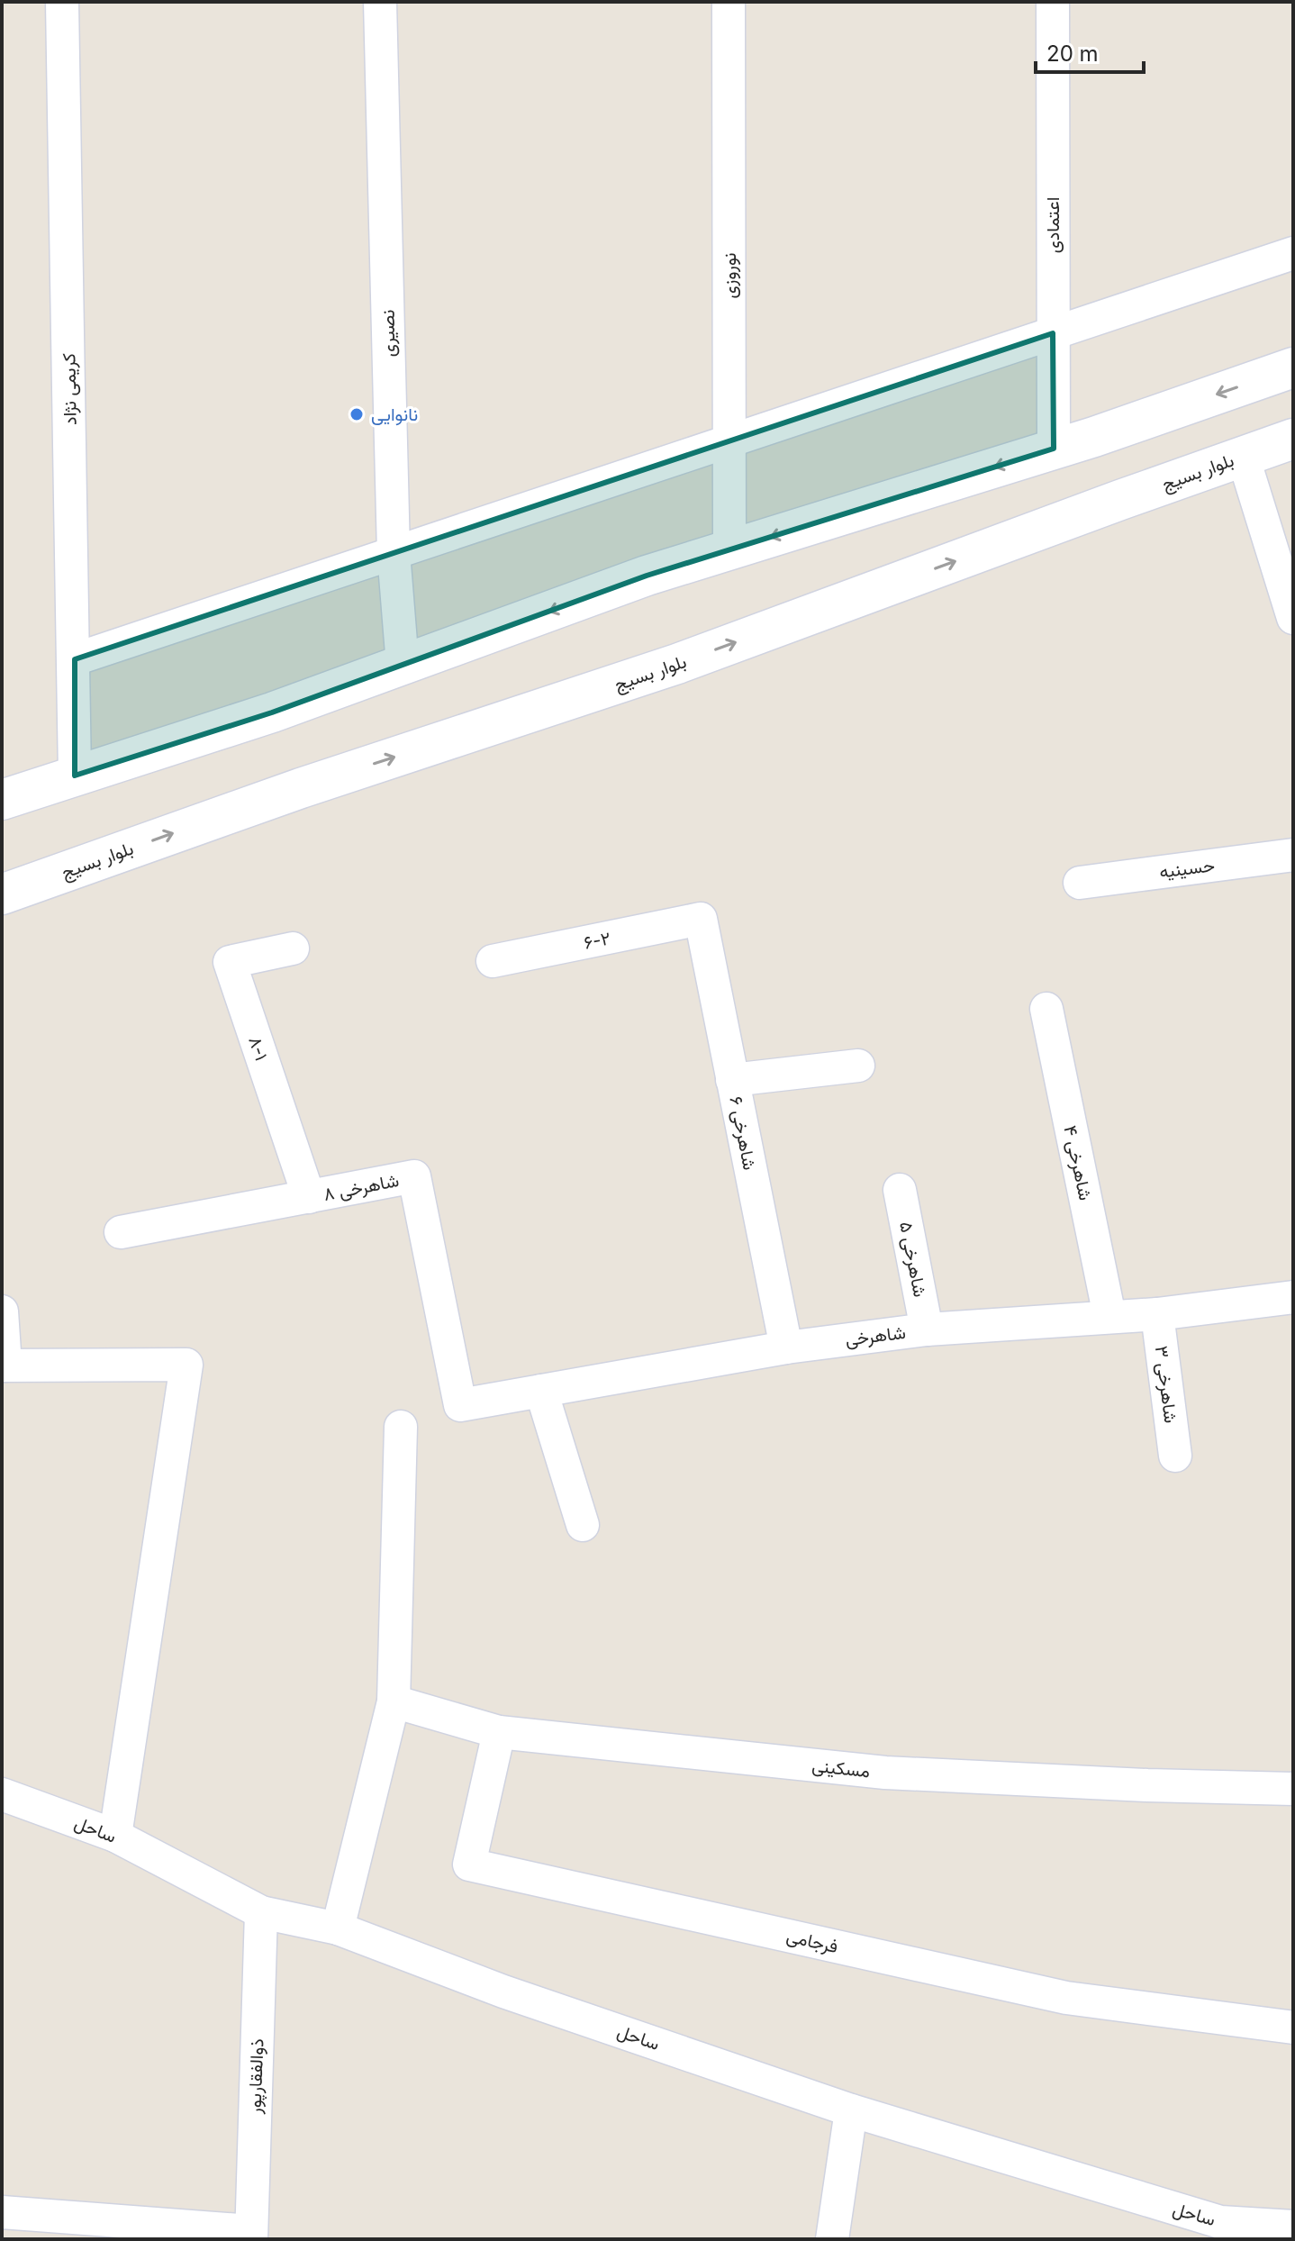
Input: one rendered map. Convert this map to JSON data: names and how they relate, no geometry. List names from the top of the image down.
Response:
{
  "streets": {
    "main road": ["بلوار بسیج"],
    "street": [
      "اعتمادی",
      "نوروزی",
      "نصیری",
      "کریمی نژاد",
      "حسینیه",
      "۶-۲",
      "۸-۱",
      "شاهرخی ۶",
      "شاهرخی ۴",
      "شاهرخی ۸",
      "شاهرخی ۵",
      "شاهرخی",
      "شاهرخی ۳",
      "مسکینی",
      "ساحل",
      "فرجامی",
      "ذوالفقارپور"
    ]
  },
  "crossings": [
    ["۶-۲", "شاهرخی ۶"],
    ["۸-۱", "شاهرخی ۸"],
    ["شاهرخی ۶", "شاهرخی"],
    ["شاهرخی ۴", "شاهرخی"],
    ["شاهرخی ۸", "شاهرخی"],
    ["شاهرخی ۵", "شاهرخی"],
    ["شاهرخی", "شاهرخی ۳"],
    ["مسکینی", "فرجامی"],
    ["ساحل", "ذوالفقارپور"]
  ],
  "places": ["نانوایی"],
  "scale_bar": "20 m"
}
